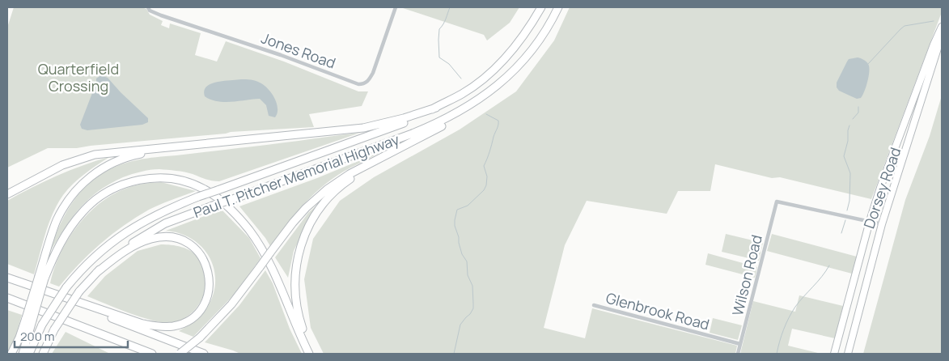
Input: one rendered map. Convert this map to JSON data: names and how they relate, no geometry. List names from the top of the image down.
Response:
{
  "streets": {
    "highway": ["Paul T. Pitcher Memorial Highway"],
    "main road": ["Dorsey Road"],
    "street": ["Jones Road", "Wilson Road", "Glenbrook Road"]
  },
  "crossings": [
    ["Dorsey Road", "Wilson Road"],
    ["Wilson Road", "Glenbrook Road"]
  ],
  "parks": ["Quarterfield Crossing"],
  "scale_bar": "200 m"
}
